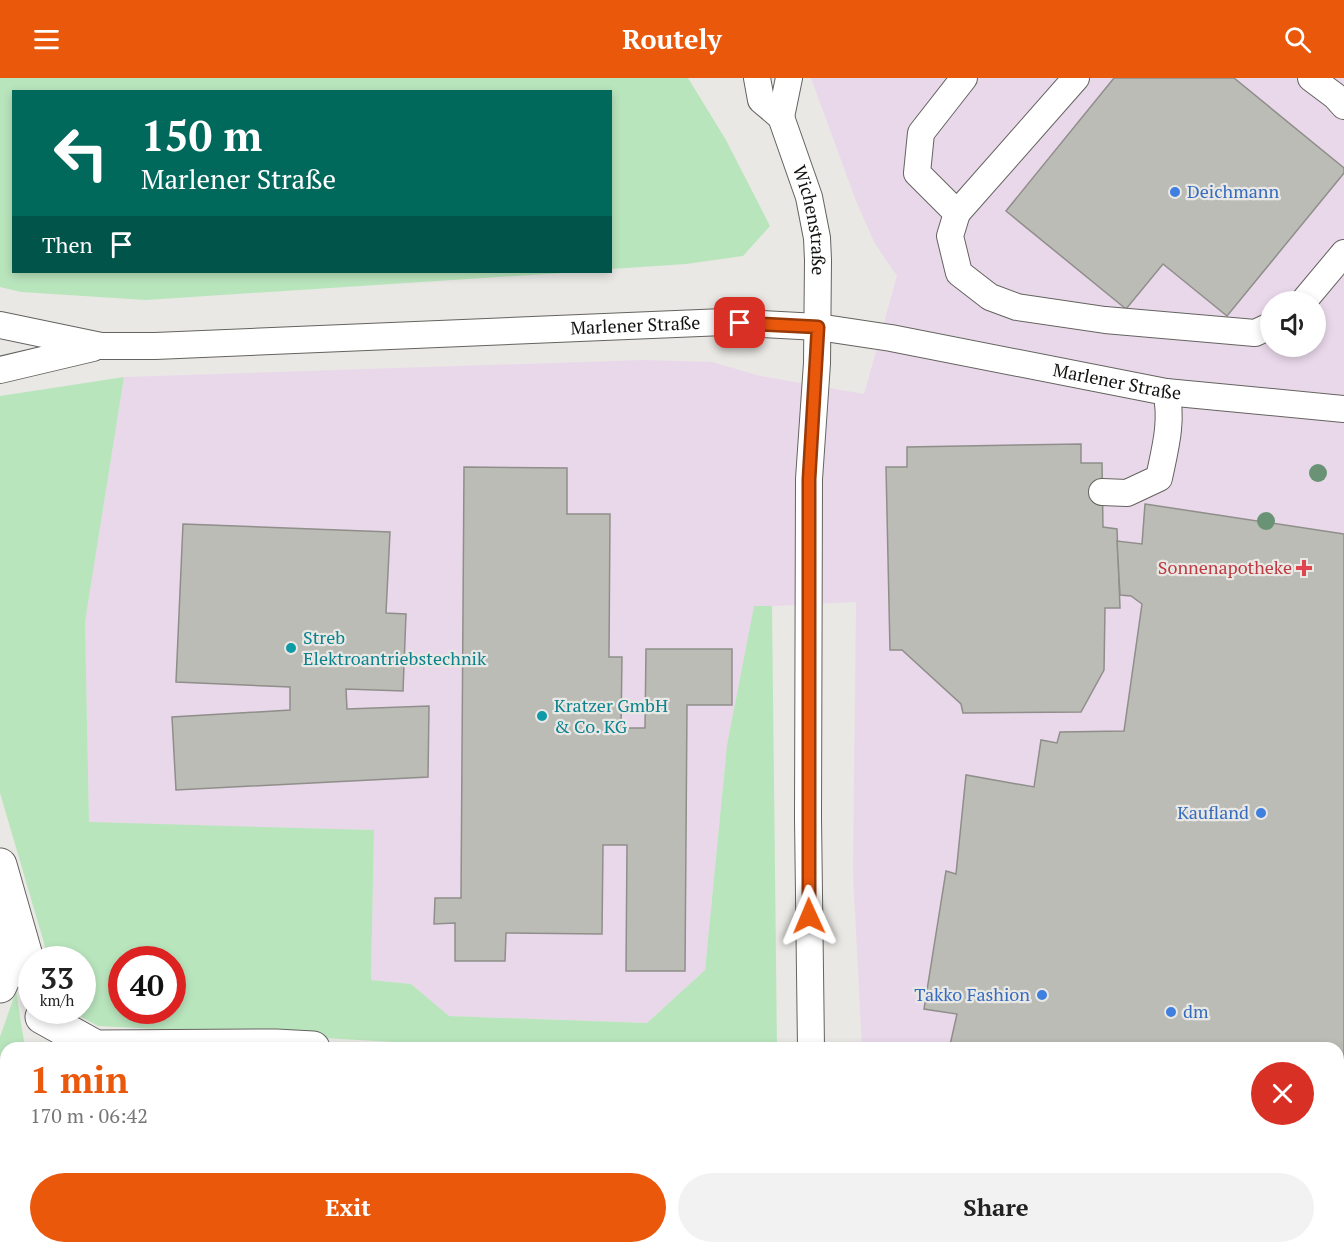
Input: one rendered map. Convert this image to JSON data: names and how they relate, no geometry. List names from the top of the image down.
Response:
{
  "streets": {
    "street": ["Wichenstraße", "Marlener Straße"]
  },
  "crossings": [
    ["Wichenstraße", "Marlener Straße"]
  ],
  "places": {
    "other": [
      "Deichmann",
      "Streb Elektroantriebstechnik",
      "Kratzer GmbH & Co. KG",
      "Kaufland",
      "Takko Fashion",
      "dm"
    ],
    "health": ["Sonnenapotheke"]
  },
  "page": {
    "header": "Routely",
    "turn": ["150 m", "Marlener Straße"],
    "then": "Then",
    "speed": "33 km/h",
    "limit": "40",
    "heading": ["1 min", "170 m · 06:42"],
    "buttons": ["Exit", "Share"]
  }
}
